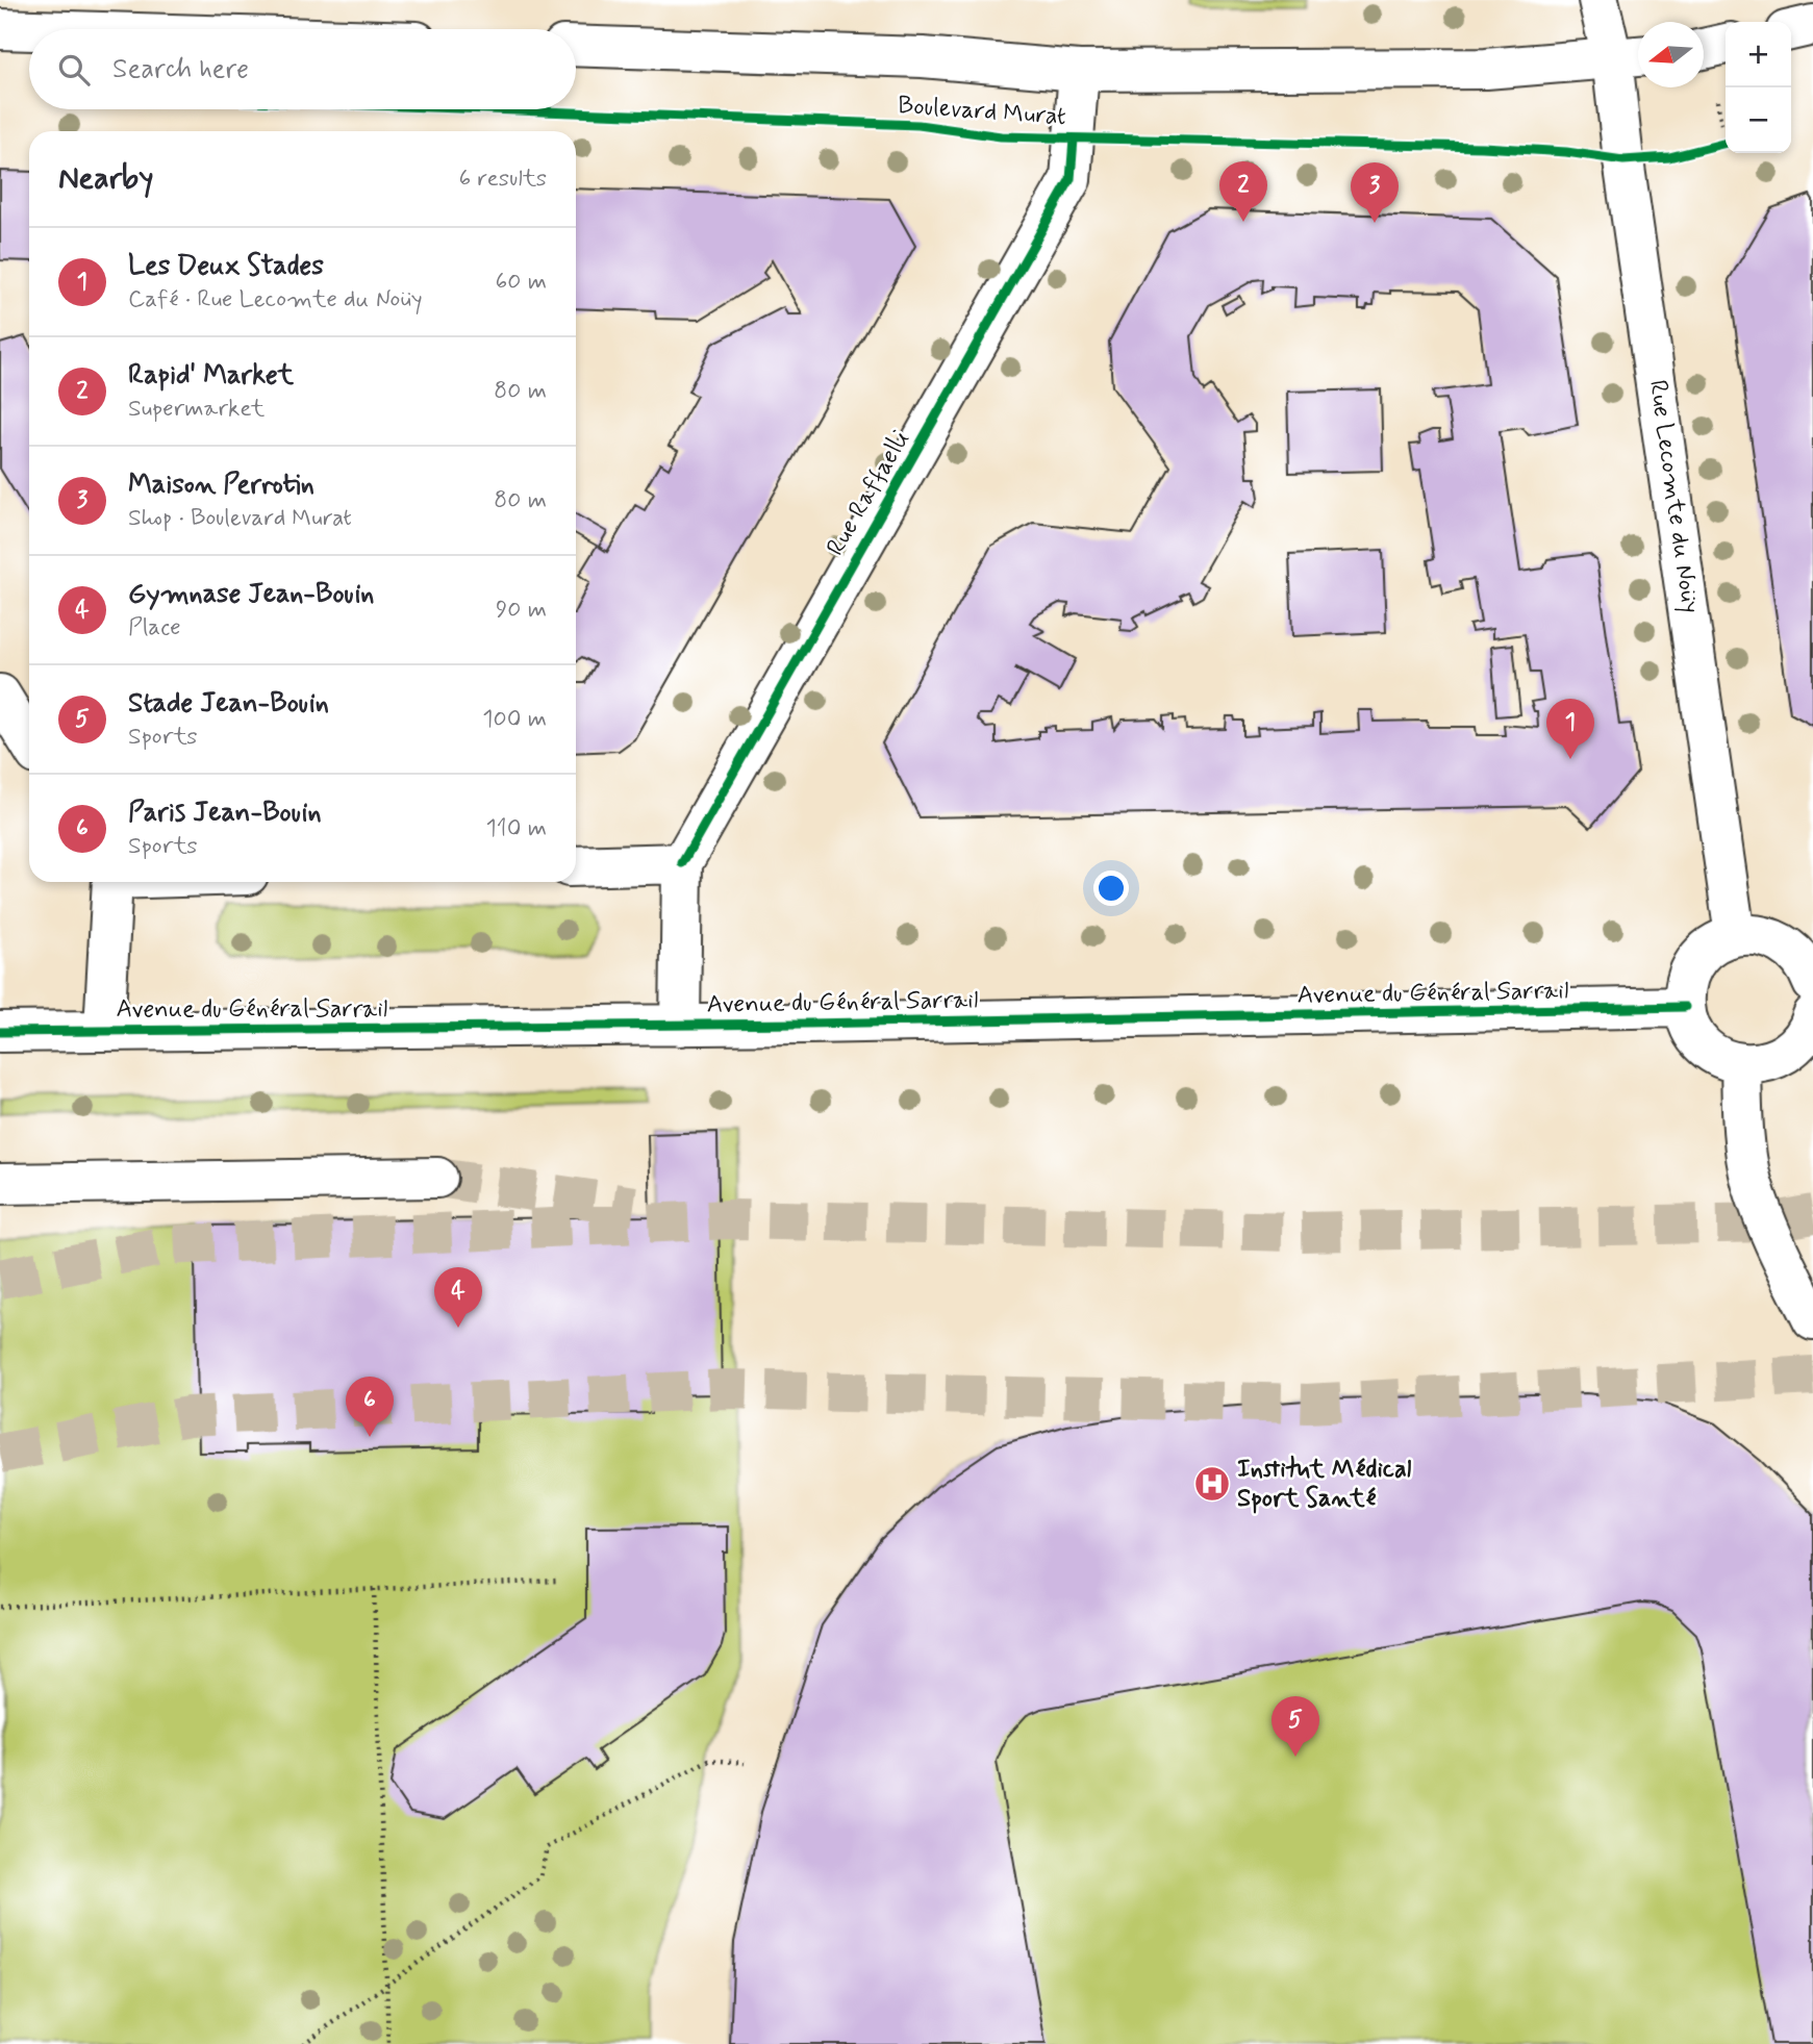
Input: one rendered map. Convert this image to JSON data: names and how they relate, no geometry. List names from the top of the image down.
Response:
{
  "streets": {
    "main road": [
      "Boulevard Murat",
      "Rue Raffaelli",
      "Rue Lecomte du Noüy",
      "Avenue du Général Sarrail"
    ]
  },
  "crossings": [
    ["Boulevard Murat", "Rue Raffaelli"],
    ["Boulevard Murat", "Rue Lecomte du Noüy"]
  ],
  "places": {
    "hospital": ["Institut Médical Sport Santé"]
  },
  "north": "left",
  "page": {
    "map_buttons": ["+", "−"],
    "search": "Search here",
    "heading": ["Nearby", "6 results"],
    "pins": [
      "2",
      "3",
      "1",
      "4",
      "6",
      "5"
    ],
    "list": [
      {
        "mark": "1",
        "name": "Les Deux Stades",
        "note": "Café · Rue Lecomte du Noüy",
        "value": "60 m"
      },
      {
        "mark": "2",
        "name": "Rapid' Market",
        "note": "Supermarket",
        "value": "80 m"
      },
      {
        "mark": "3",
        "name": "Maison Perrotin",
        "note": "Shop · Boulevard Murat",
        "value": "80 m"
      },
      {
        "mark": "4",
        "name": "Gymnase Jean-Bouin",
        "note": "Place",
        "value": "90 m"
      },
      {
        "mark": "5",
        "name": "Stade Jean-Bouin",
        "note": "Sports",
        "value": "100 m"
      },
      {
        "mark": "6",
        "name": "Paris Jean-Bouin",
        "note": "Sports",
        "value": "110 m"
      }
    ]
  }
}
